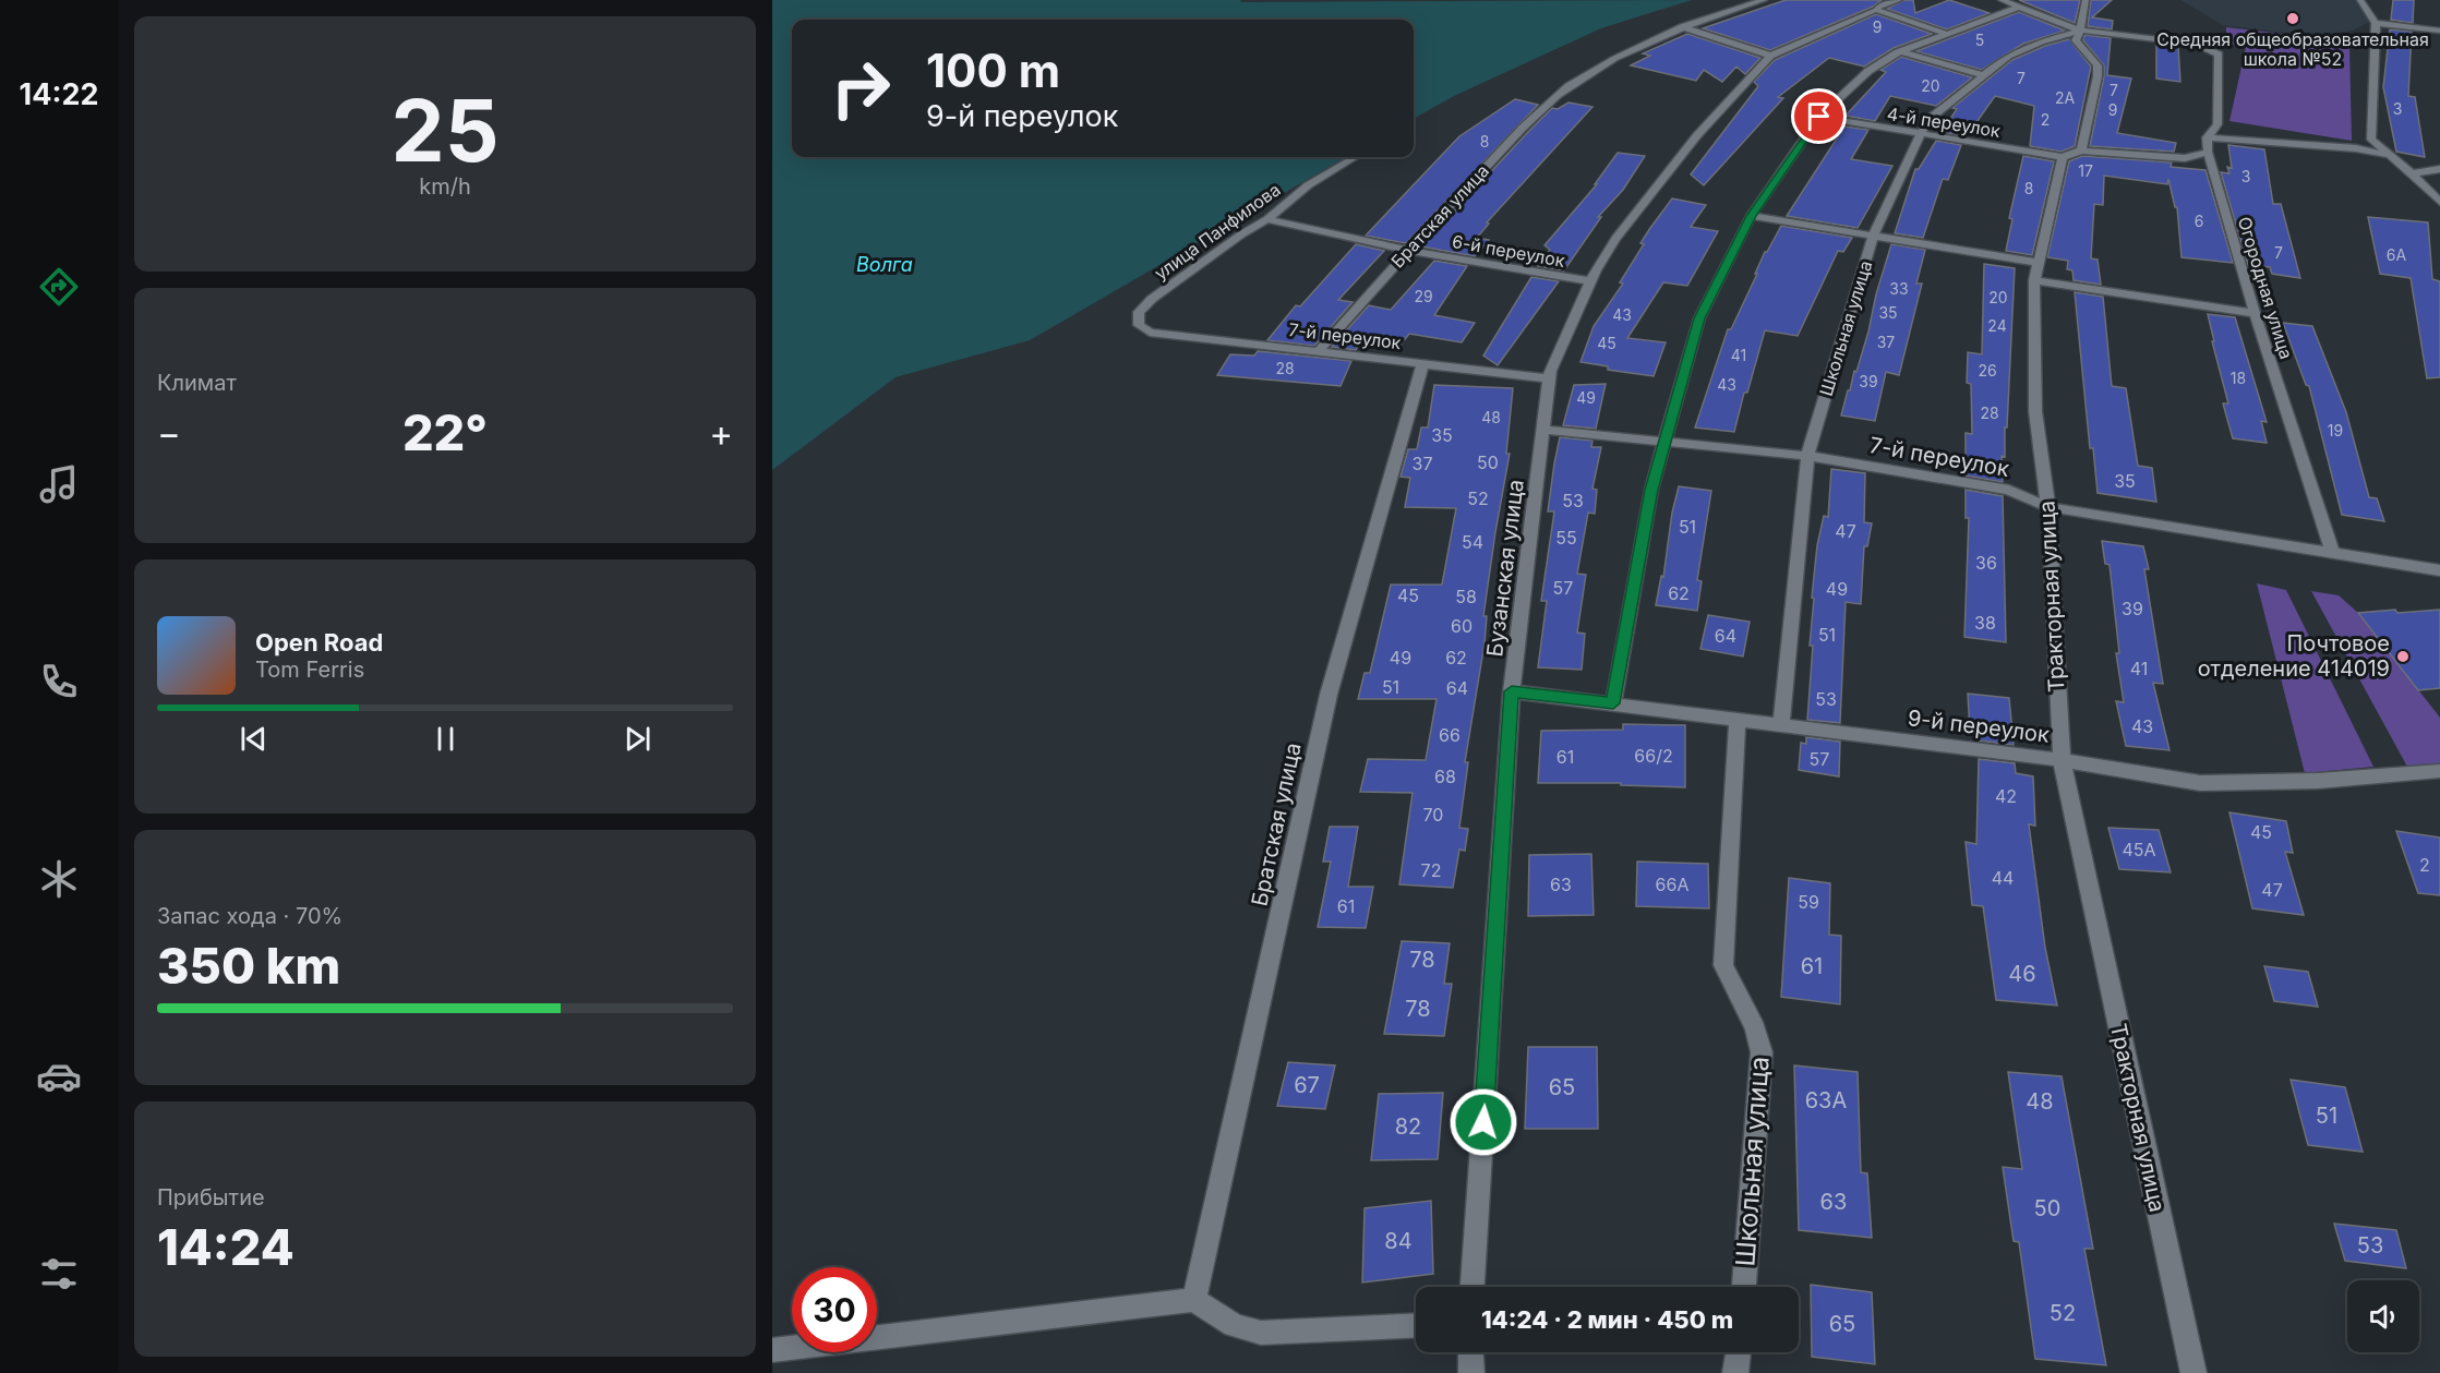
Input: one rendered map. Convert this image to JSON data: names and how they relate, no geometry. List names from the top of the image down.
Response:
{
  "streets": {
    "street": [
      "4-й переулок",
      "Братская улица",
      "улица Панфилова",
      "6-й переулок",
      "Огородная улица",
      "Школьная улица",
      "7-й переулок",
      "Бузанская улица",
      "Тракторная улица",
      "9-й переулок"
    ]
  },
  "crossings": [
    ["4-й переулок", "Школьная улица"],
    ["4-й переулок", "Тракторная улица"],
    ["Братская улица", "6-й переулок"],
    ["Братская улица", "7-й переулок"],
    ["улица Панфилова", "6-й переулок"],
    ["улица Панфилова", "7-й переулок"],
    ["6-й переулок", "Бузанская улица"],
    ["Огородная улица", "Школьная улица"],
    ["Огородная улица", "7-й переулок"],
    ["Школьная улица", "7-й переулок"],
    ["Школьная улица", "9-й переулок"],
    ["7-й переулок", "Бузанская улица"],
    ["7-й переулок", "Тракторная улица"],
    ["Бузанская улица", "9-й переулок"],
    ["Тракторная улица", "9-й переулок"]
  ],
  "water": ["Волга"],
  "places": ["Средняя общеобразовательная школа №52", "Почтовое отделение 414019"],
  "house_numbers": [
    "9",
    "5",
    "7",
    "20",
    "7",
    "2А",
    "3",
    "9",
    "2",
    "8",
    "17",
    "3",
    "8",
    "6",
    "7",
    "6А",
    "33",
    "29",
    "20",
    "35",
    "43",
    "24",
    "37",
    "45",
    "41",
    "28",
    "26",
    "18",
    "39",
    "43",
    "49",
    "28",
    "48",
    "19",
    "35",
    "50",
    "37",
    "35",
    "52",
    "53",
    "51",
    "47",
    "55",
    "54",
    "36",
    "57",
    "49",
    "62",
    "45",
    "58",
    "39",
    "38",
    "60",
    "51",
    "64",
    "49",
    "62",
    "41",
    "51",
    "64",
    "53",
    "43",
    "66",
    "66/2",
    "61",
    "57",
    "68",
    "42",
    "70",
    "45",
    "45А",
    "2",
    "72",
    "44",
    "63",
    "66А",
    "47",
    "59",
    "61",
    "78",
    "61",
    "46",
    "78",
    "67",
    "65",
    "63А",
    "48",
    "51",
    "82",
    "63",
    "50",
    "84",
    "53",
    "52",
    "65"
  ],
  "page": {
    "tabs": "14:22",
    "tile": [
      ["25", "km/h"],
      "Климат",
      ["Запас хода · 70%", "350 km"],
      ["Прибытие", "14:24"]
    ],
    "turn": ["100 m", "9-й переулок"],
    "heat": ["−", "22°", "+"],
    "song": ["Open Road", "Tom Ferris"],
    "limit": "30",
    "trip": "14:24 · 2 мин · 450 m"
  }
}
